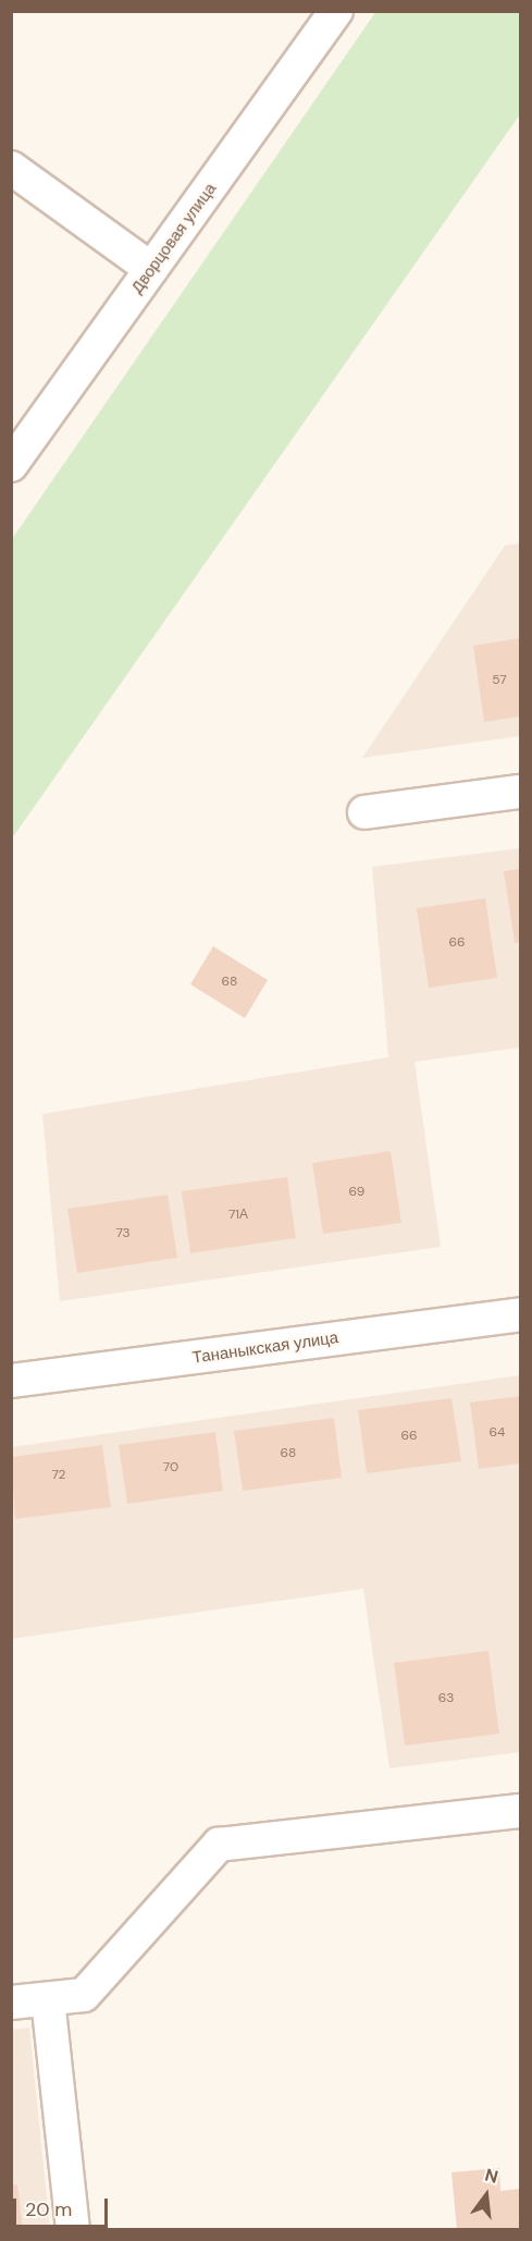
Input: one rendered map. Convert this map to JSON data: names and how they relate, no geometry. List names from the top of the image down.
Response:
{
  "streets": {
    "street": ["Дворцовая улица", "Тананыкская улица"]
  },
  "house_numbers": [
    "57",
    "66",
    "68",
    "69",
    "71А",
    "73",
    "64",
    "66",
    "68",
    "70",
    "72",
    "63"
  ],
  "scale_bar": "20 m",
  "north": "top"
}
